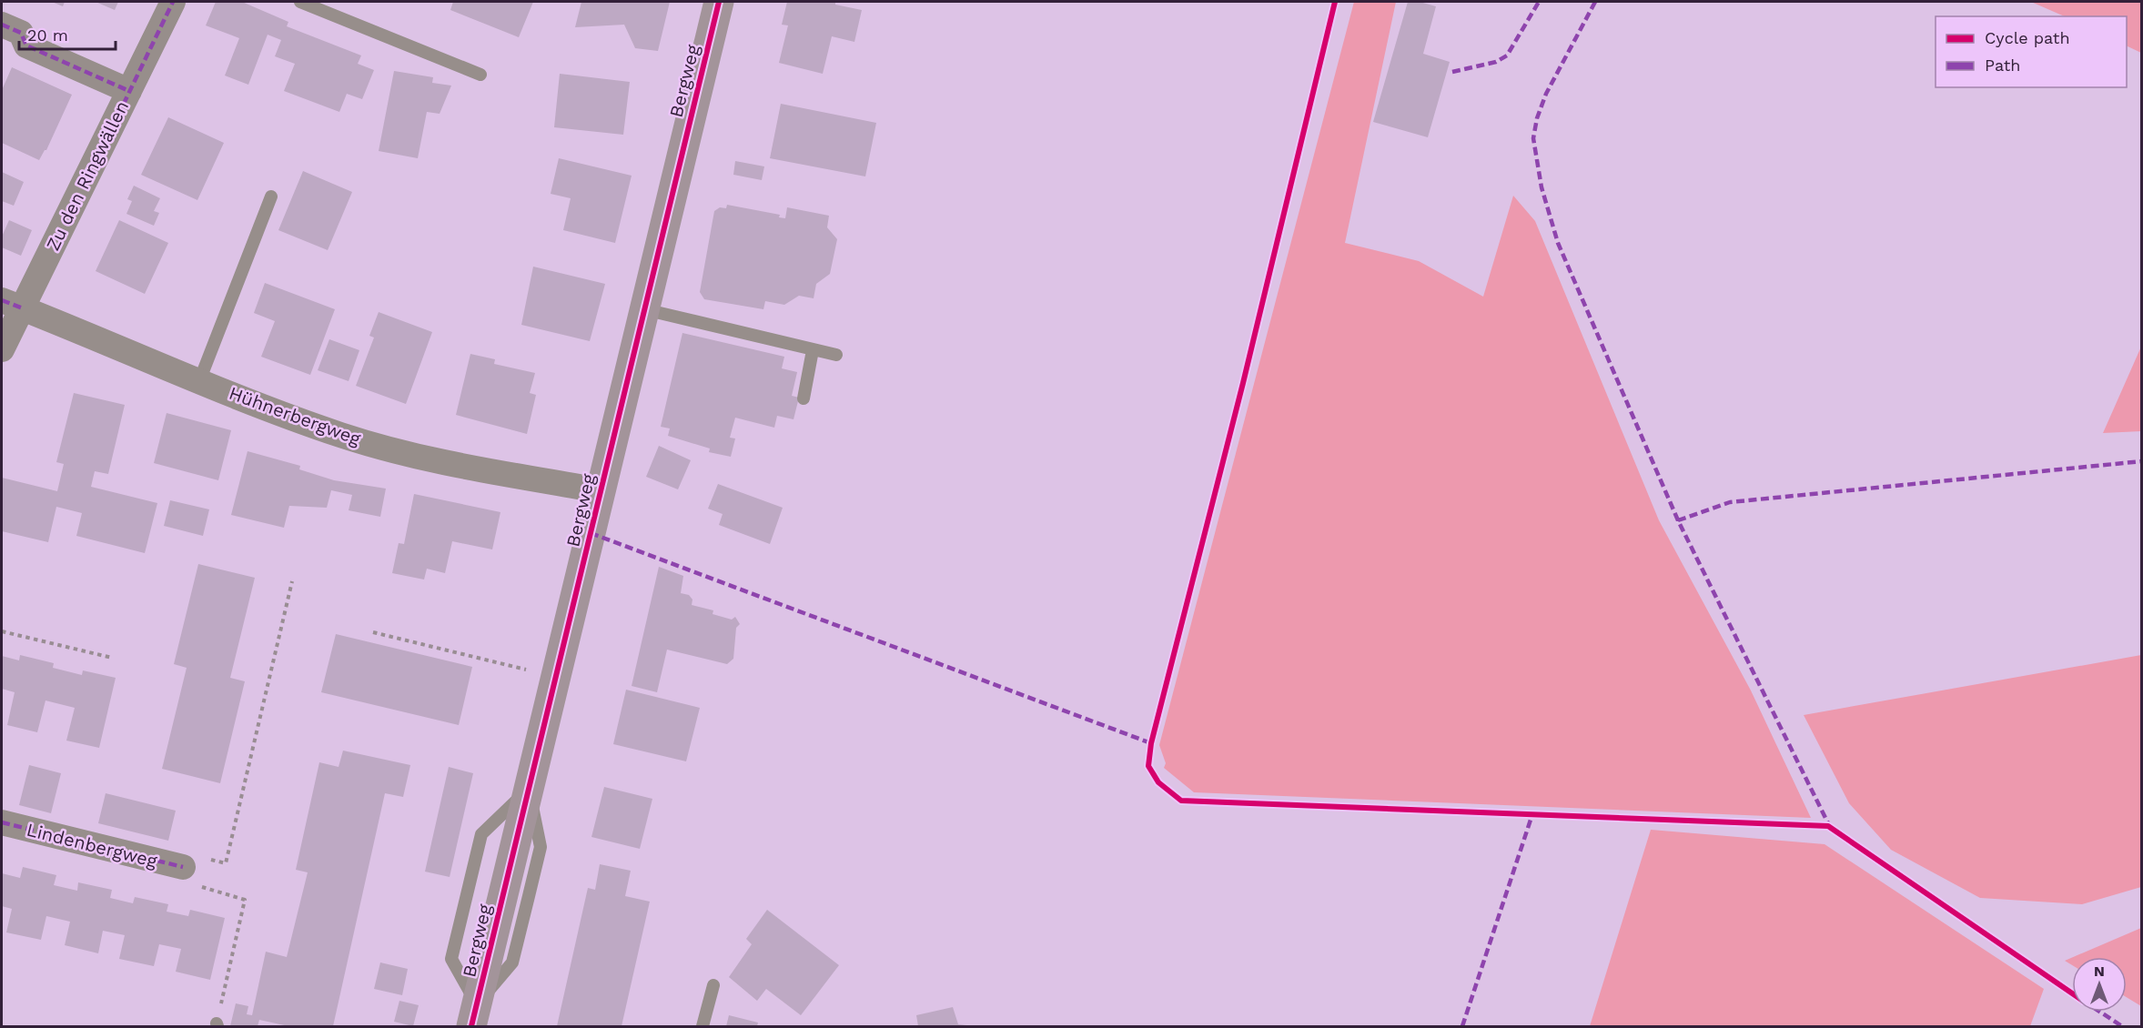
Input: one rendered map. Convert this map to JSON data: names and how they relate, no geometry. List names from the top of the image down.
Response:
{
  "streets": {
    "street": [
      "Bergweg",
      "Zu den Ringwällen",
      "Hühnerbergweg",
      "Lindenbergweg"
    ]
  },
  "crossings": [
    ["Bergweg", "Hühnerbergweg"],
    ["Zu den Ringwällen", "Hühnerbergweg"]
  ],
  "legend": ["Cycle path", "Path"],
  "scale_bar": "20 m",
  "north": "top"
}
